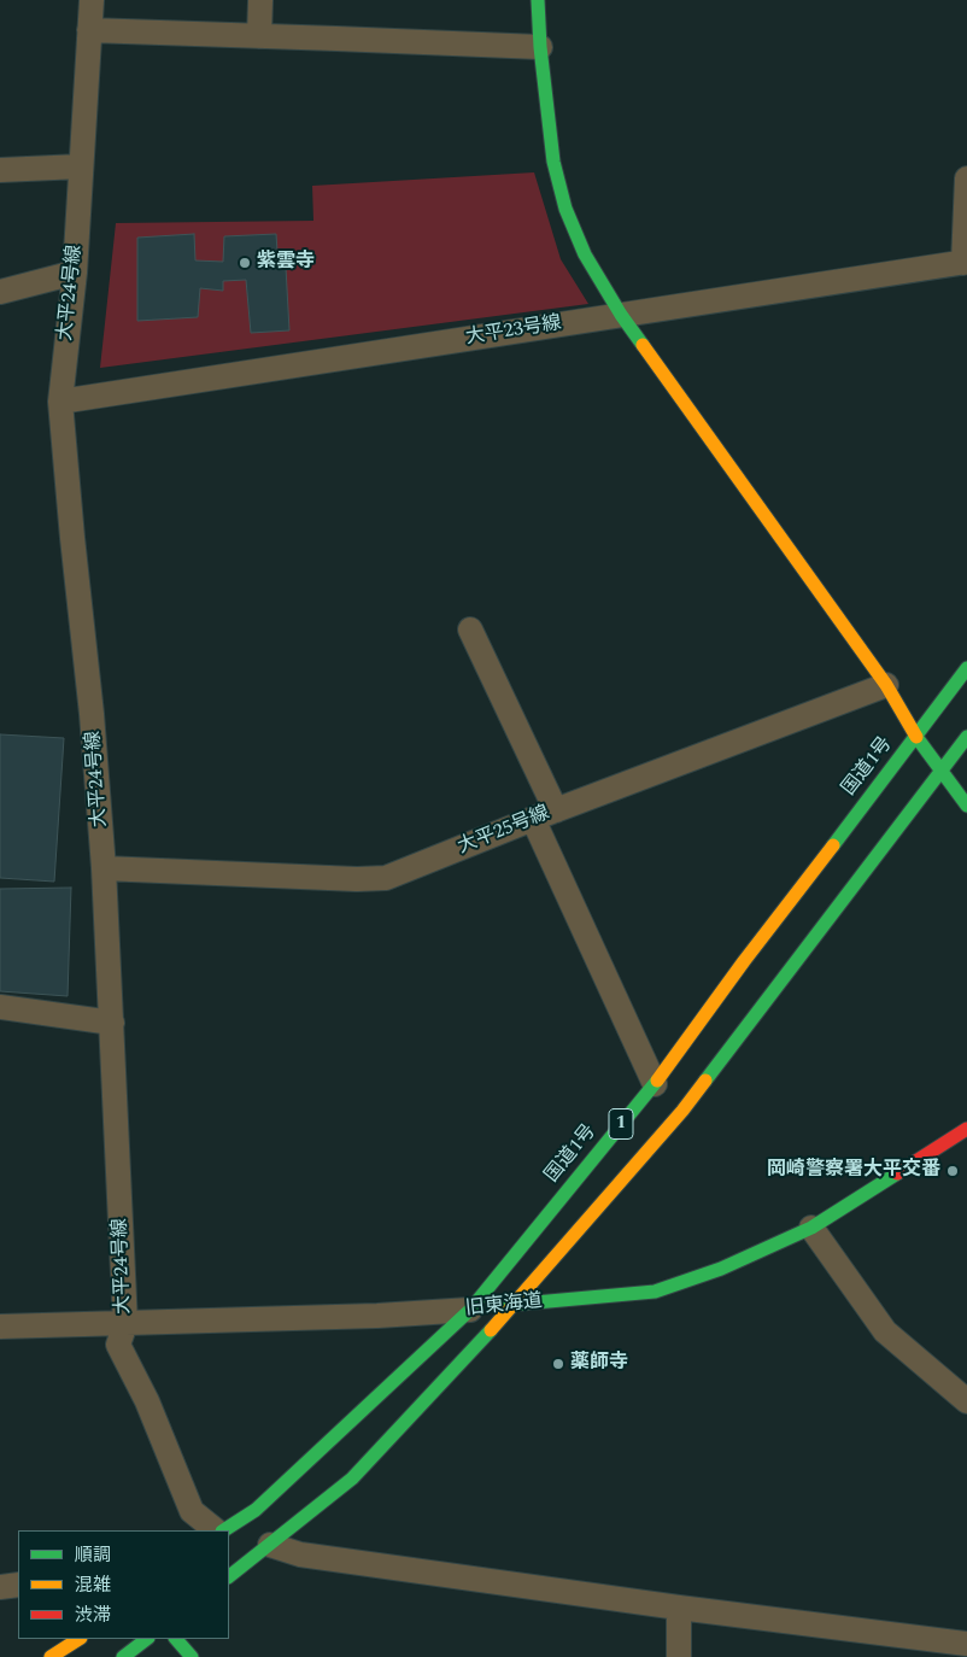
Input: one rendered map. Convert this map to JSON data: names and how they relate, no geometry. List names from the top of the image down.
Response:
{
  "streets": {
    "main road": ["国道1号", "1", "旧東海道"],
    "street": ["大平24号線", "大平23号線", "大平25号線"]
  },
  "crossings": [
    ["大平24号線", "大平23号線"],
    ["大平24号線", "大平25号線"],
    ["大平24号線", "旧東海道"],
    ["国道1号", "旧東海道"],
    ["1", "旧東海道"]
  ],
  "places": ["紫雲寺", "岡崎警察署大平交番", "薬師寺"],
  "legend": ["順調", "混雑", "渋滞"]
}
